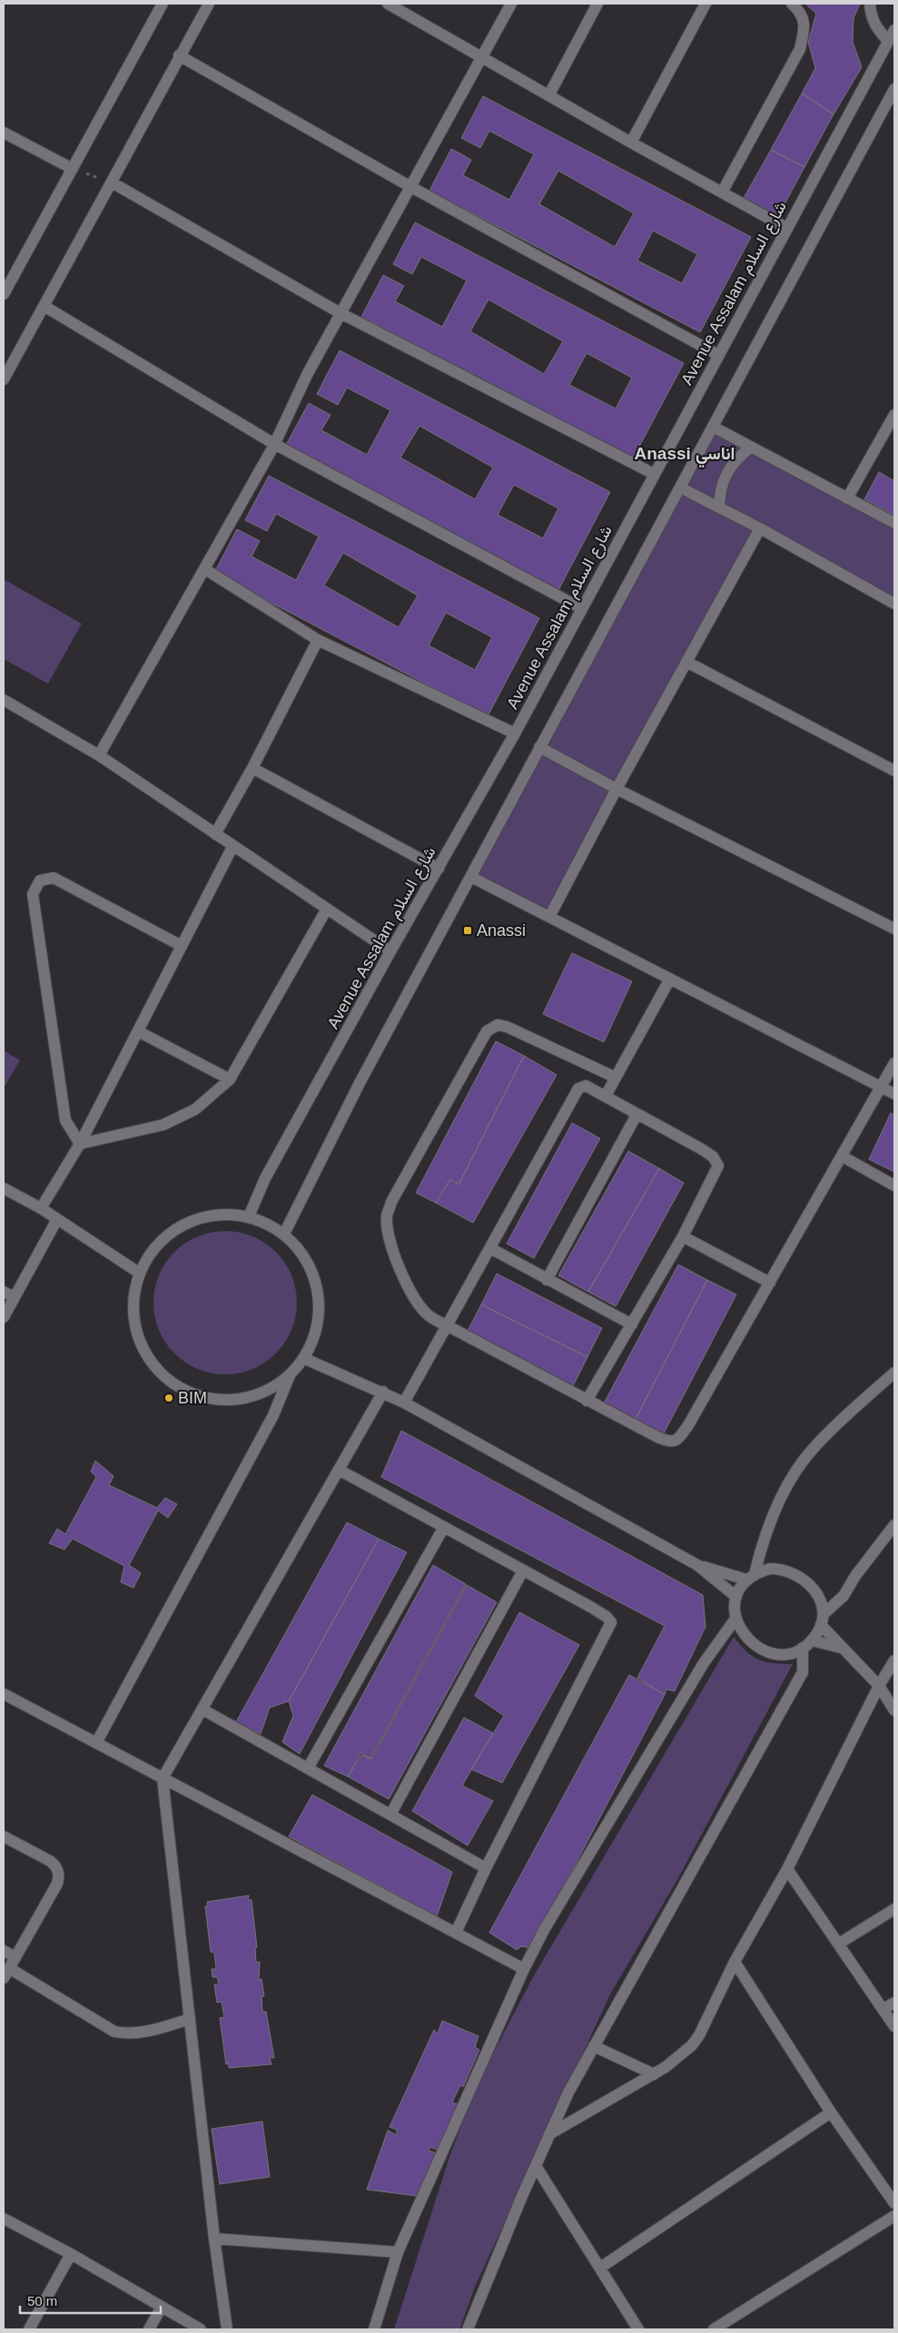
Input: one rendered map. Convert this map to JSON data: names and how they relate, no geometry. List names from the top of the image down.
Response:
{
  "streets": {
    "street": ["Avenue Assalam شارع السلام"]
  },
  "districts": ["Anassi اناسي"],
  "places": {
    "transit": ["Anassi"],
    "other": ["BIM"]
  },
  "scale_bar": "50 m"
}
